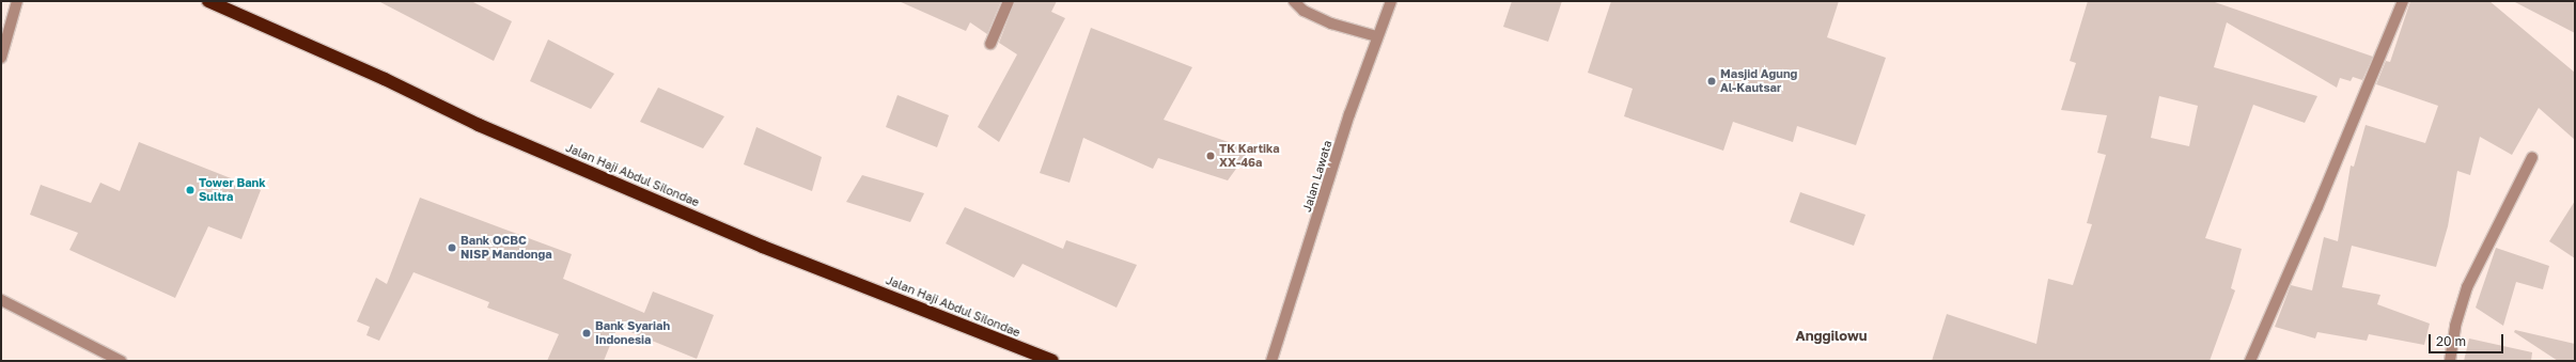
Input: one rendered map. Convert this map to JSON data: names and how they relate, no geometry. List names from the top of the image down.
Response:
{
  "streets": {
    "highway": ["Jalan Haji Abdul Silondae"],
    "street": ["Jalan Lawata"]
  },
  "districts": ["Anggilowu"],
  "places": [
    "Masjid Agung Al-Kautsar",
    "TK Kartika XX-46a",
    "Tower Bank Sultra",
    "Bank OCBC NISP Mandonga",
    "Bank Syariah Indonesia"
  ],
  "scale_bar": "20 m"
}
